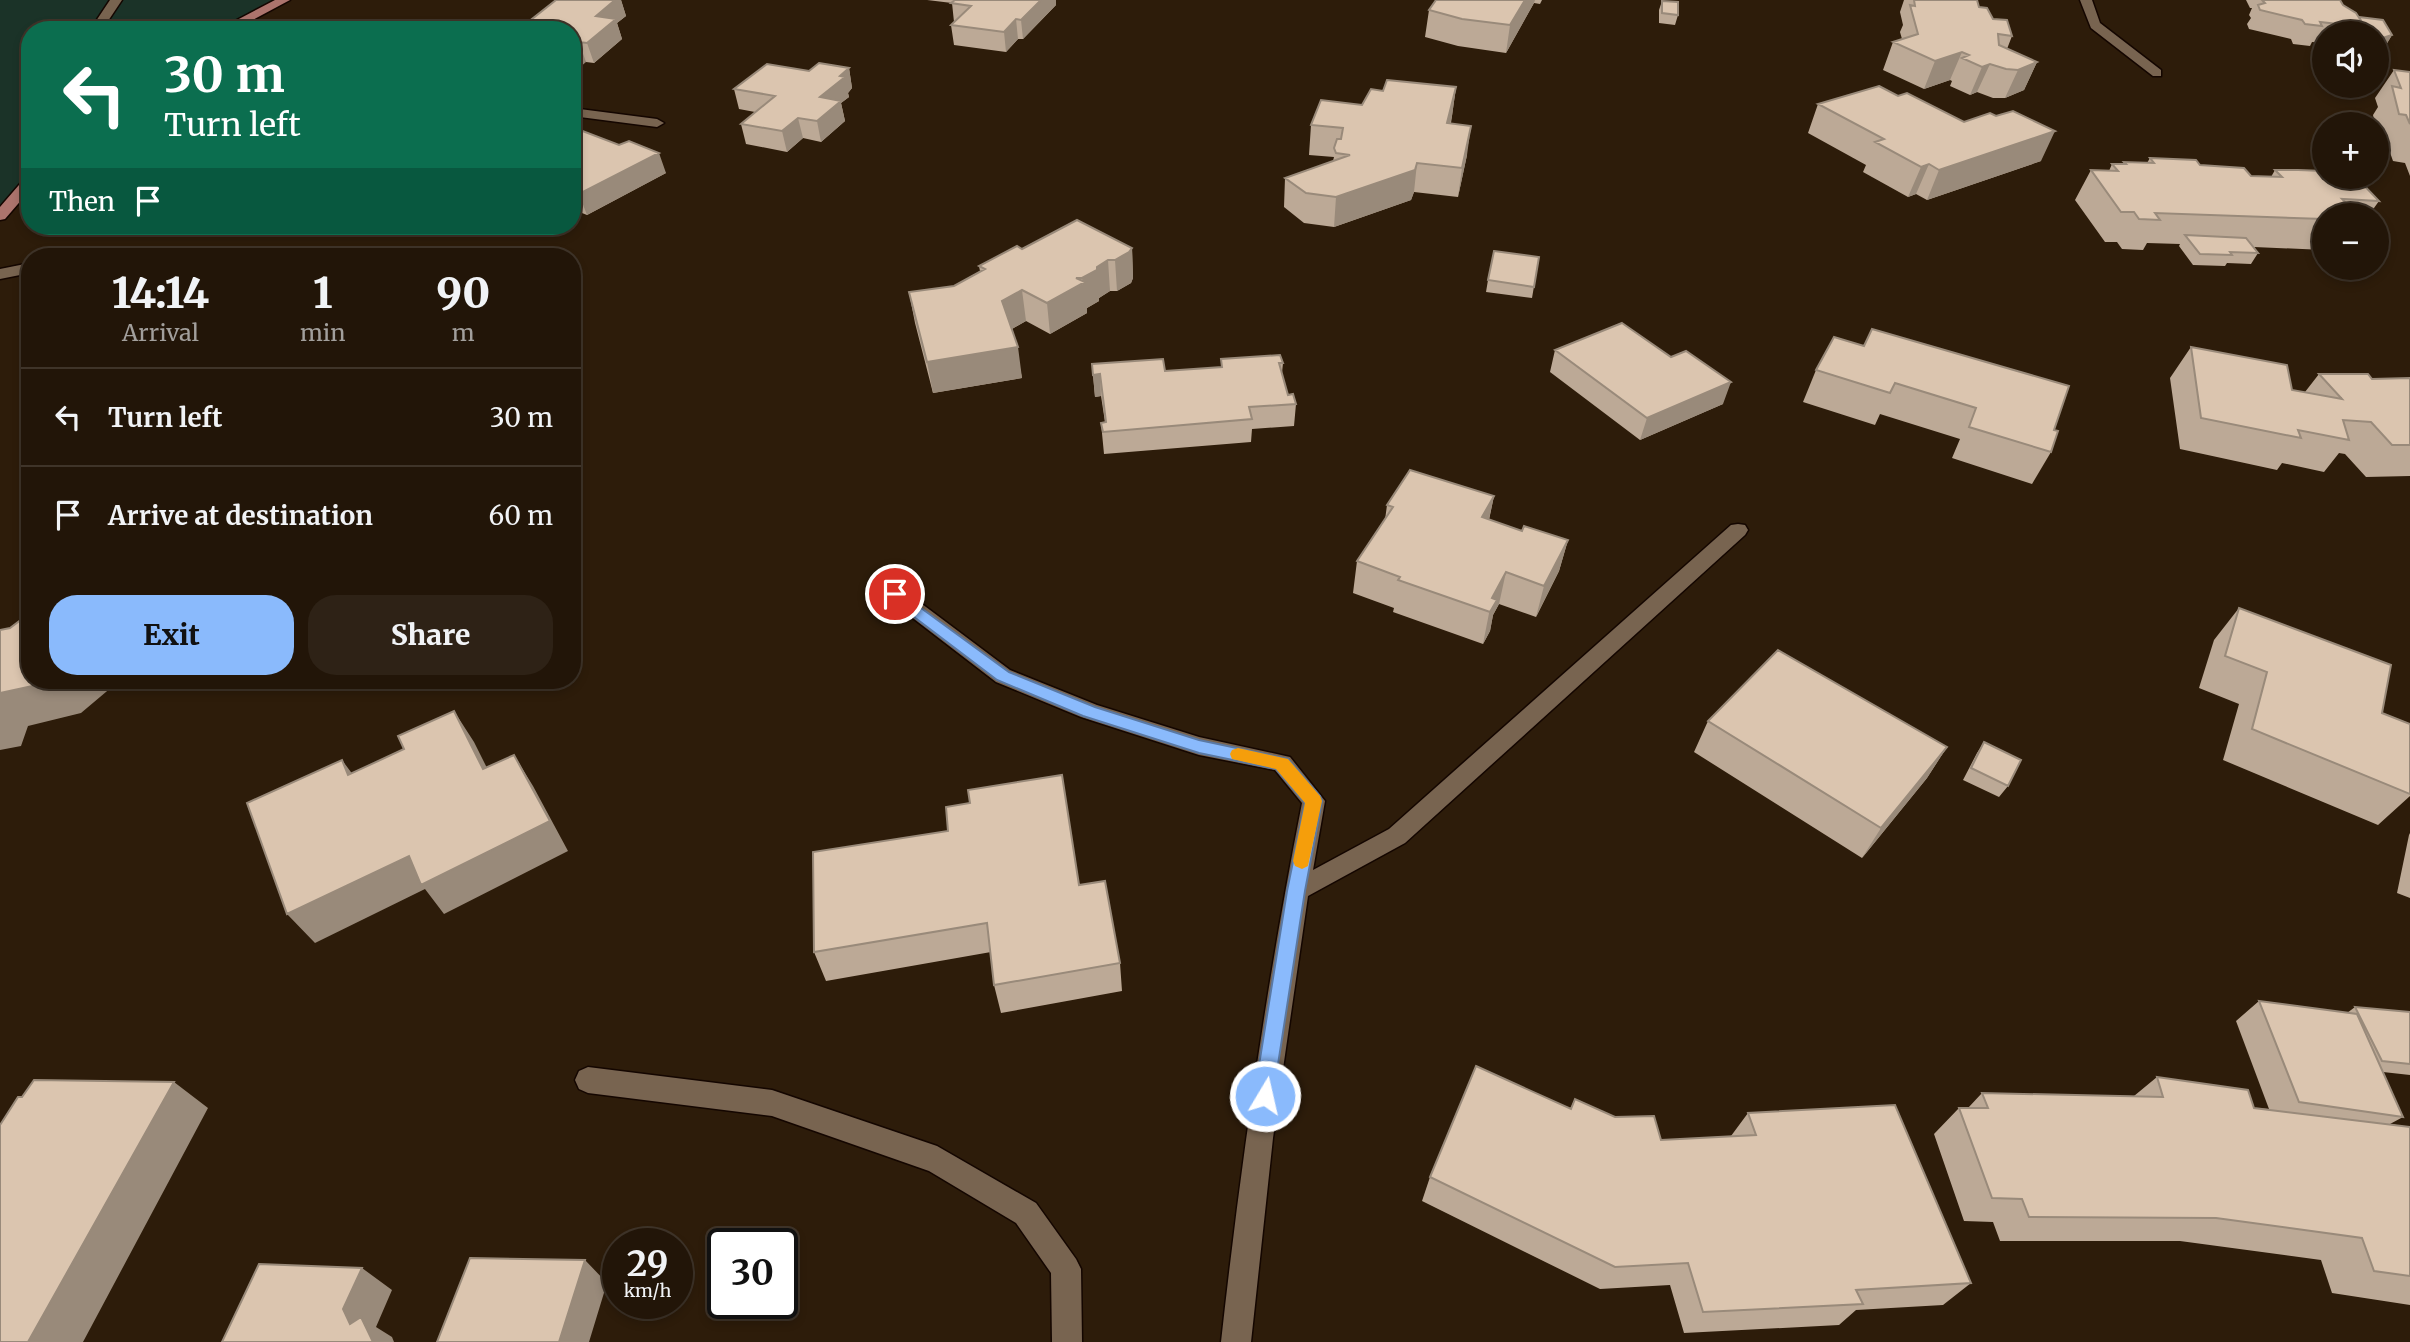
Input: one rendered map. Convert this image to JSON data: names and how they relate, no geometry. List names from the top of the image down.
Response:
{
  "page": {
    "map_buttons": ["+", "−"],
    "turn": ["30 m", "Turn left"],
    "then": "Then",
    "eta": [
      "14:14",
      "Arrival",
      "1",
      "min",
      "90",
      "m"
    ],
    "list": [
      {
        "name": "Turn left",
        "value": "30 m"
      },
      {
        "name": "Arrive at destination",
        "value": "60 m"
      }
    ],
    "buttons": ["Exit", "Share"],
    "speed": "29 km/h",
    "limit": "30"
  }
}
